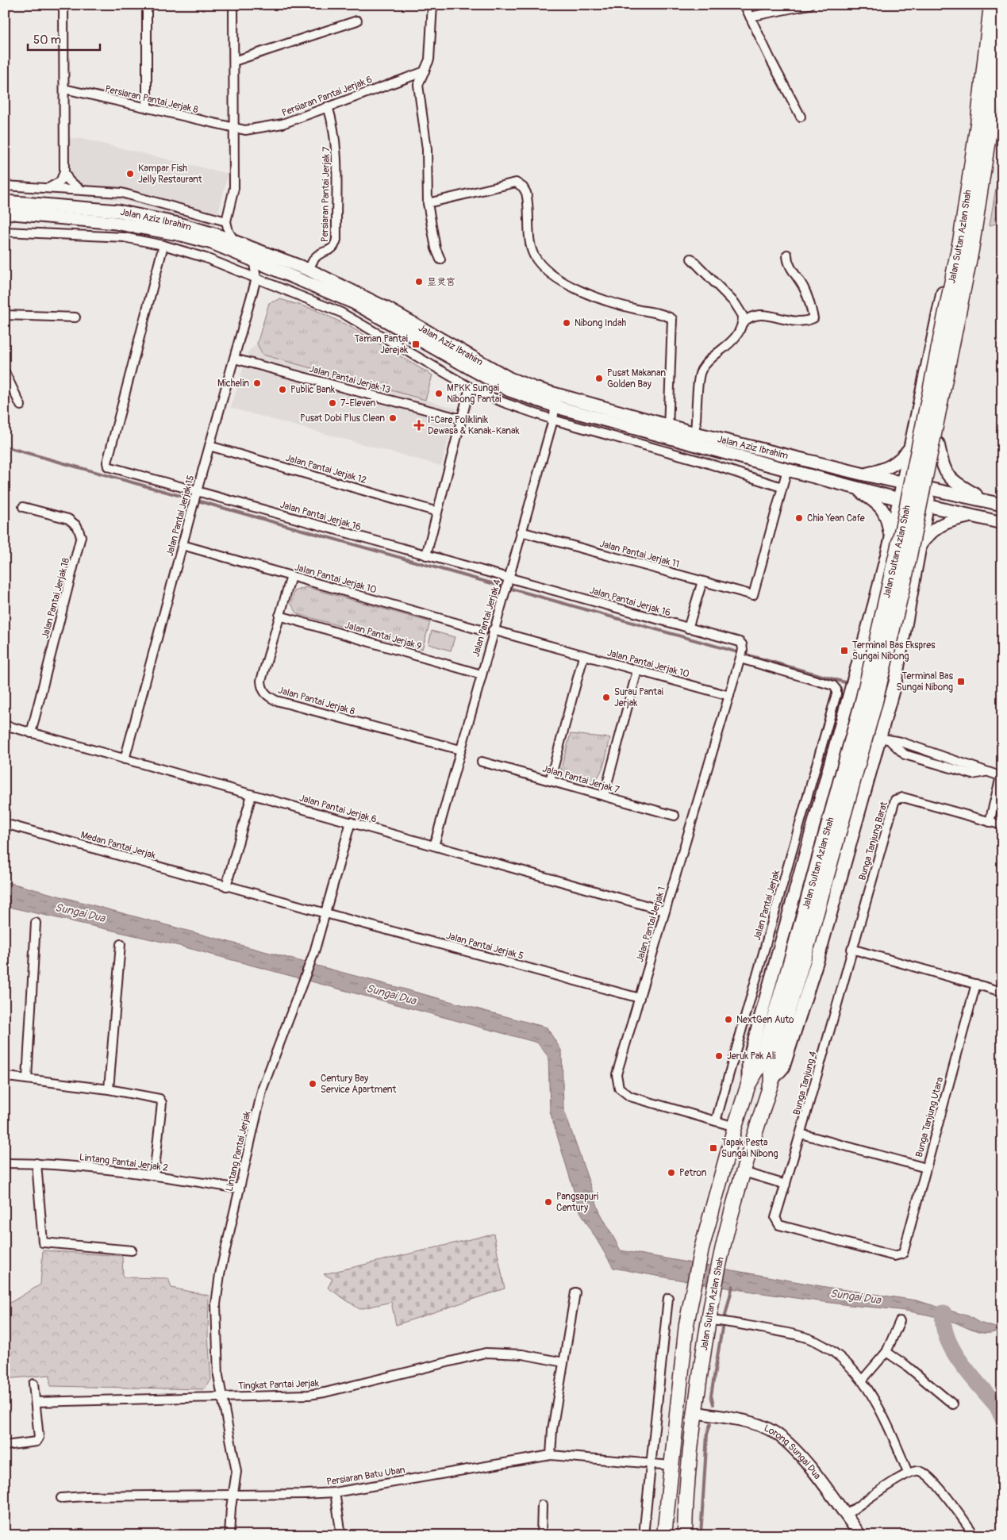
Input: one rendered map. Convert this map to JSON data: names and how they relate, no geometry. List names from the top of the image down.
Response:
{
  "streets": {
    "highway": ["Jalan Sultan Azlan Shah"],
    "main road": ["Jalan Aziz Ibrahim"],
    "street": [
      "Persiaran Pantai Jerjak 6",
      "Persiaran Pantai Jerjak 8",
      "Persiaran Pantai Jerjak 7",
      "Jalan Pantai Jerjak 13",
      "Jalan Pantai Jerjak 12",
      "Jalan Pantai Jerjak 15",
      "Jalan Pantai Jerjak 16",
      "Jalan Pantai Jerjak 11",
      "Jalan Pantai Jerjak 10",
      "Jalan Pantai Jerjak 18",
      "Jalan Pantai Jerjak 4",
      "Jalan Pantai Jerjak 9",
      "Jalan Pantai Jerjak 8",
      "Jalan Pantai Jerjak 7",
      "Jalan Pantai Jerjak 6",
      "Bunga Tanjung Barat",
      "Medan Pantai Jerjak",
      "Jalan Pantai Jerjak",
      "Jalan Pantai Jerjak 1",
      "Jalan Pantai Jerjak 5",
      "Bunga Tanjung 4",
      "Bunga Tanjung Utara",
      "Lintang Pantai Jerjak",
      "Lintang Pantai Jerjak 2",
      "Tingkat Pantai Jerjak",
      "Lorong Sungai Dua",
      "Persiaran Batu Uban"
    ]
  },
  "crossings": [
    ["Persiaran Pantai Jerjak 6", "Persiaran Pantai Jerjak 8"],
    ["Persiaran Pantai Jerjak 6", "Persiaran Pantai Jerjak 7"],
    ["Persiaran Pantai Jerjak 7", "Jalan Aziz Ibrahim"],
    ["Jalan Aziz Ibrahim", "Jalan Sultan Azlan Shah"],
    ["Jalan Aziz Ibrahim", "Jalan Pantai Jerjak 15"],
    ["Jalan Aziz Ibrahim", "Jalan Pantai Jerjak 4"],
    ["Jalan Sultan Azlan Shah", "Jalan Pantai Jerjak 1"],
    ["Jalan Sultan Azlan Shah", "Lorong Sungai Dua"],
    ["Jalan Sultan Azlan Shah", "Persiaran Batu Uban"],
    ["Jalan Pantai Jerjak 13", "Jalan Pantai Jerjak 15"],
    ["Jalan Pantai Jerjak 12", "Jalan Pantai Jerjak 15"],
    ["Jalan Pantai Jerjak 15", "Jalan Pantai Jerjak 16"],
    ["Jalan Pantai Jerjak 15", "Jalan Pantai Jerjak 10"],
    ["Jalan Pantai Jerjak 15", "Jalan Pantai Jerjak 6"],
    ["Jalan Pantai Jerjak 16", "Jalan Pantai Jerjak 4"],
    ["Jalan Pantai Jerjak 16", "Jalan Pantai Jerjak 1"],
    ["Jalan Pantai Jerjak 11", "Jalan Pantai Jerjak 4"],
    ["Jalan Pantai Jerjak 10", "Jalan Pantai Jerjak 4"],
    ["Jalan Pantai Jerjak 10", "Jalan Pantai Jerjak 8"],
    ["Jalan Pantai Jerjak 10", "Jalan Pantai Jerjak 1"],
    ["Jalan Pantai Jerjak 18", "Jalan Pantai Jerjak 6"],
    ["Jalan Pantai Jerjak 4", "Jalan Pantai Jerjak 9"],
    ["Jalan Pantai Jerjak 4", "Jalan Pantai Jerjak 8"],
    ["Jalan Pantai Jerjak 4", "Jalan Pantai Jerjak 6"],
    ["Jalan Pantai Jerjak 9", "Jalan Pantai Jerjak 8"],
    ["Jalan Pantai Jerjak 6", "Jalan Pantai Jerjak 1"],
    ["Jalan Pantai Jerjak 6", "Lintang Pantai Jerjak"],
    ["Bunga Tanjung Barat", "Bunga Tanjung 4"],
    ["Medan Pantai Jerjak", "Jalan Pantai Jerjak 5"],
    ["Medan Pantai Jerjak", "Lintang Pantai Jerjak"],
    ["Jalan Pantai Jerjak", "Jalan Pantai Jerjak 1"],
    ["Jalan Pantai Jerjak 1", "Jalan Pantai Jerjak 5"],
    ["Jalan Pantai Jerjak 5", "Lintang Pantai Jerjak"],
    ["Bunga Tanjung 4", "Bunga Tanjung Utara"],
    ["Lintang Pantai Jerjak", "Lintang Pantai Jerjak 2"],
    ["Lintang Pantai Jerjak", "Tingkat Pantai Jerjak"],
    ["Lintang Pantai Jerjak", "Persiaran Batu Uban"]
  ],
  "water": ["Sungai Dua"],
  "places": {
    "other": [
      "Kampar Fish Jelly Restaurant",
      "显灵宫",
      "Nibong Indah",
      "Pusat Makanan Golden Bay",
      "Michelin",
      "Public Bank",
      "MPKK Sungai Nibong Pantai",
      "7-Eleven",
      "Pusat Dobi Plus Clean",
      "Chia Yean Cafe",
      "Surau Pantai Jerjak",
      "NextGen Auto",
      "Jeruk Pak Ali",
      "Century Bay Service Apartment",
      "Petron",
      "Pangsapuri Century"
    ],
    "transit": [
      "Taman Pantai Jerejak",
      "Terminal Bas Ekspres Sungai Nibong",
      "Terminal Bas Sungai Nibong",
      "Tapak Pesta Sungai Nibong"
    ],
    "health": ["I-Care Poliklinik Dewasa & Kanak-Kanak"]
  },
  "scale_bar": "50 m"
}
